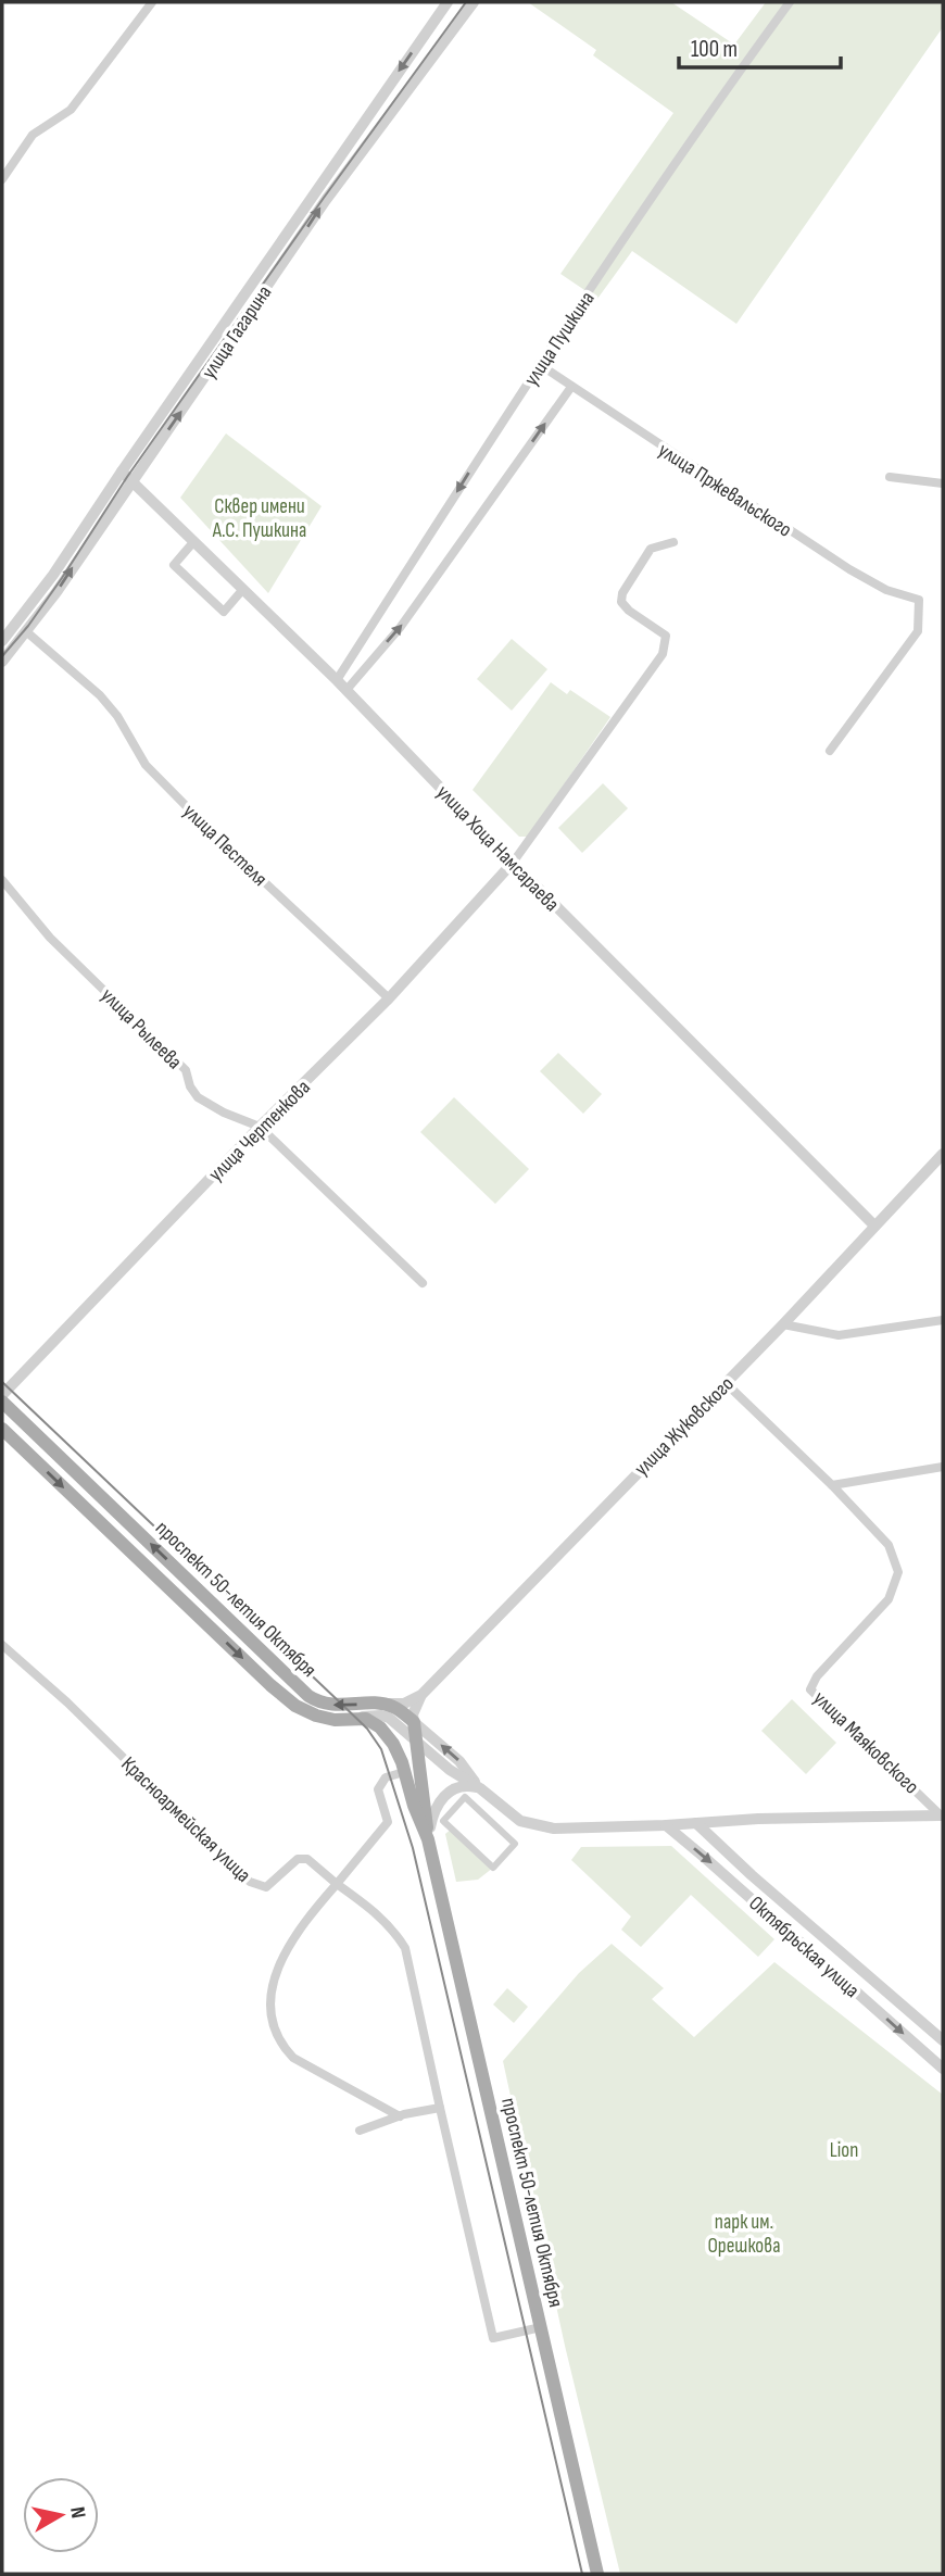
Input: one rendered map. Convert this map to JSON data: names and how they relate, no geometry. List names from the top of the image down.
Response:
{
  "streets": {
    "main road": ["проспект 50-летия Октября"],
    "street": [
      "улица Гагарина",
      "улица Пушкина",
      "улица Пржевальского",
      "улица Пестеля",
      "улица Хоца Намсараева",
      "улица Рылеева",
      "улица Чертенкова",
      "улица Жуковского",
      "улица Маяковского",
      "Красноармейская улица",
      "Октябрьская улица"
    ]
  },
  "crossings": [
    ["улица Гагарина", "улица Пестеля"],
    ["улица Гагарина", "улица Хоца Намсараева"],
    ["улица Пушкина", "улица Пржевальского"],
    ["улица Пушкина", "улица Хоца Намсараева"],
    ["улица Пестеля", "улица Чертенкова"],
    ["улица Хоца Намсараева", "улица Чертенкова"],
    ["улица Хоца Намсараева", "улица Жуковского"],
    ["улица Рылеева", "улица Чертенкова"]
  ],
  "parks": ["Сквер имени А.С. Пушкина", "Lion", "парк им. Орешкова"],
  "scale_bar": "100 m",
  "north": "right"
}
